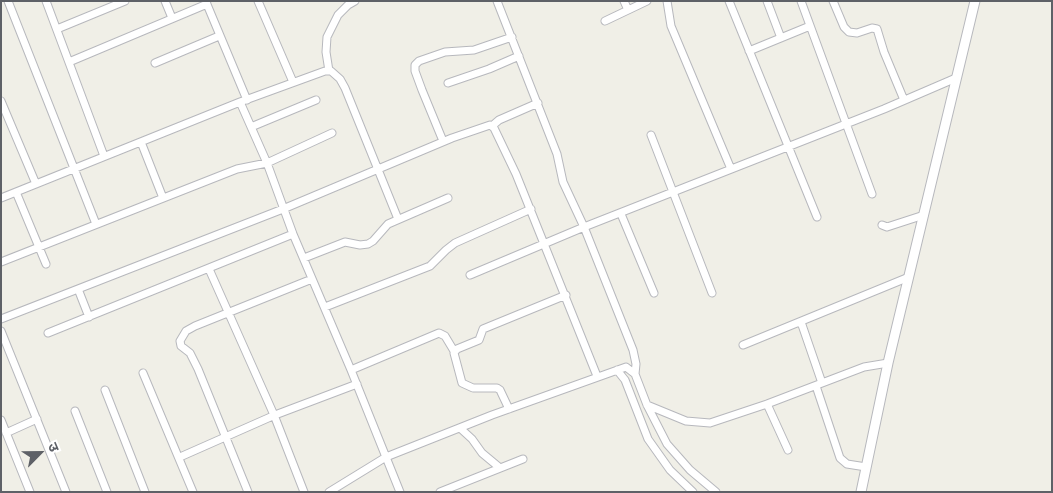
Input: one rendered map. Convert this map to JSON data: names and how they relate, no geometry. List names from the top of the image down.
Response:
{
  "north": "top right"
}
